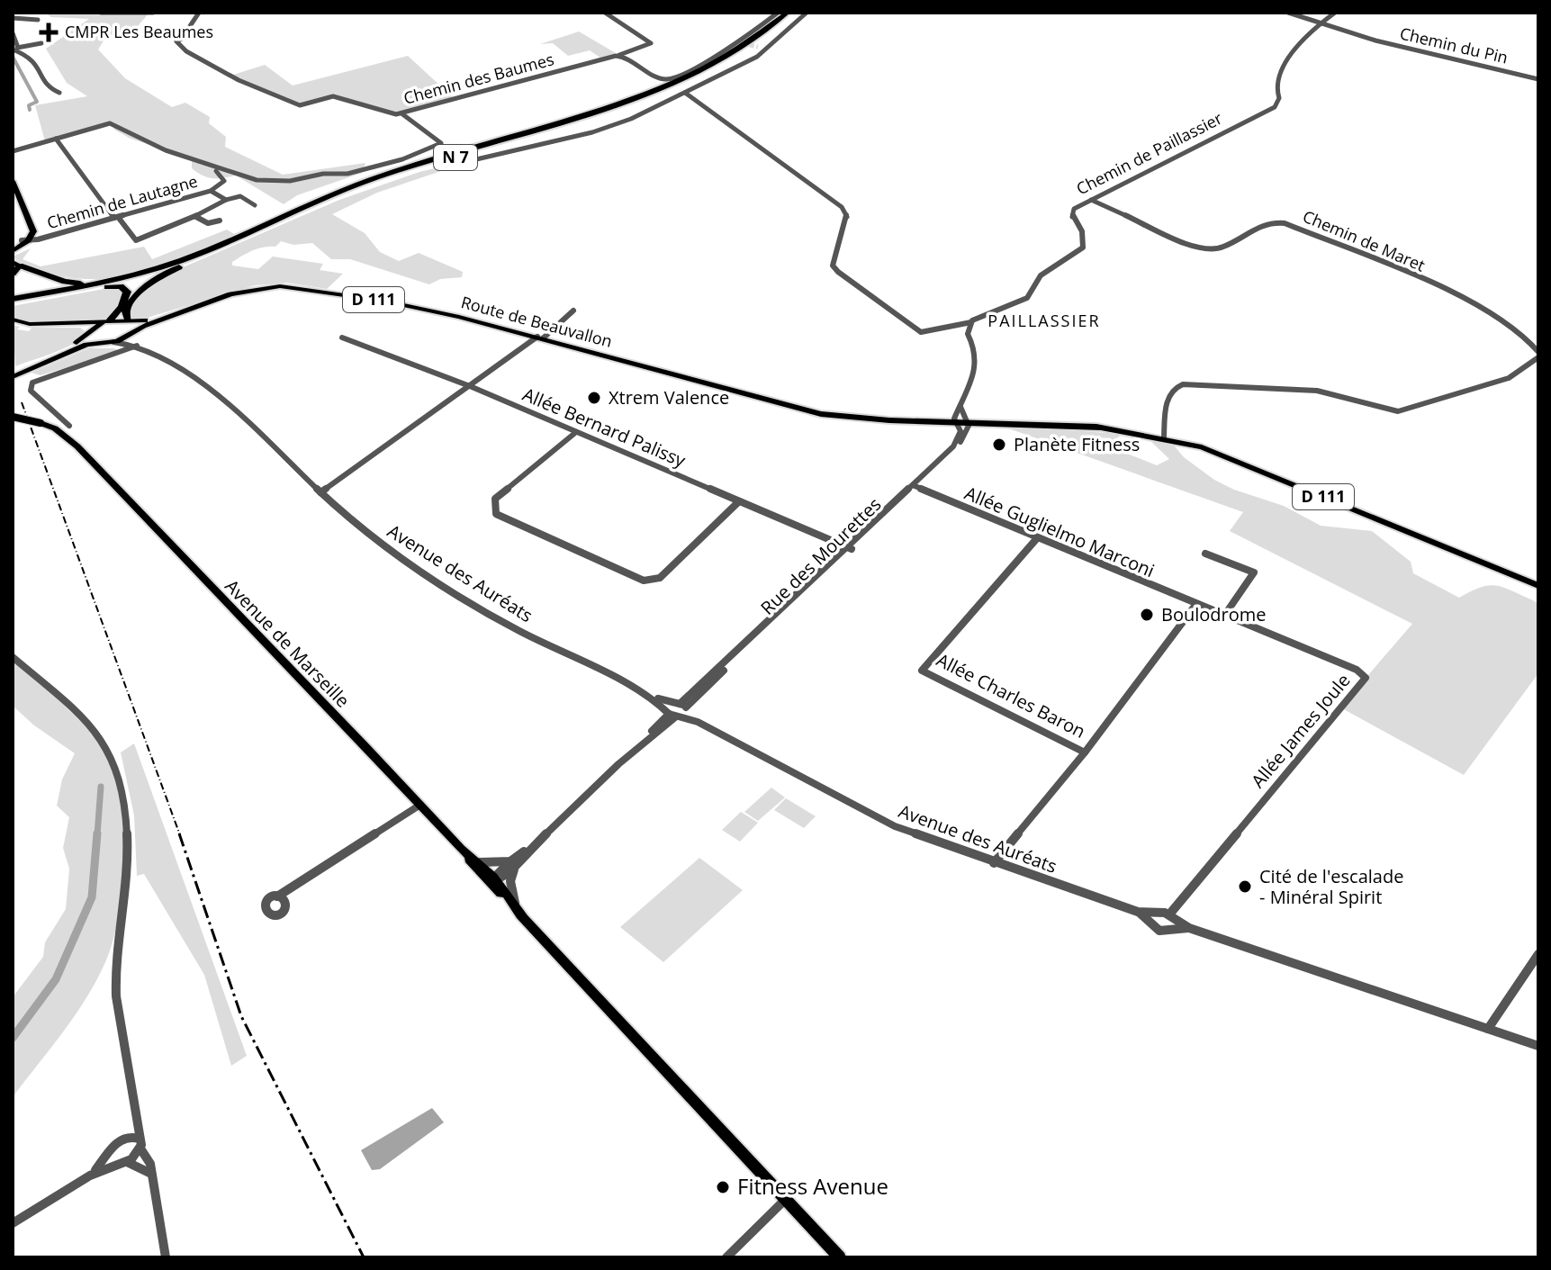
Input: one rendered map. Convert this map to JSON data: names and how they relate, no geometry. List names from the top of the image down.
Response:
{
  "streets": {
    "highway": ["N 7"],
    "main road": ["D 111", "Route de Beauvallon", "Avenue de Marseille"],
    "street": [
      "Chemin du Pin",
      "Chemin des Baumes",
      "Chemin de Paillassier",
      "Chemin de Lautagne",
      "Chemin de Maret",
      "Allée Bernard Palissy",
      "Allée Guglielmo Marconi",
      "Rue des Mourettes",
      "Avenue des Auréats",
      "Allée Charles Baron",
      "Allée James Joule"
    ]
  },
  "crossings": [
    ["Chemin du Pin", "Chemin de Paillassier"],
    ["Chemin des Baumes", "Chemin de Lautagne"],
    ["Chemin de Paillassier", "Chemin de Maret"],
    ["N 7", "Route de Beauvallon"],
    ["N 7", "Avenue des Auréats"],
    ["Route de Beauvallon", "Rue des Mourettes"],
    ["Route de Beauvallon", "Avenue des Auréats"],
    ["Allée Bernard Palissy", "Rue des Mourettes"],
    ["Allée Guglielmo Marconi", "Rue des Mourettes"],
    ["Allée Guglielmo Marconi", "Allée Charles Baron"],
    ["Allée Guglielmo Marconi", "Allée James Joule"],
    ["Rue des Mourettes", "Avenue des Auréats"],
    ["Rue des Mourettes", "Avenue de Marseille"],
    ["Avenue des Auréats", "Allée James Joule"]
  ],
  "districts": ["PAILLASSIER"],
  "places": {
    "health": ["CMPR Les Beaumes"],
    "other": [
      "Xtrem Valence",
      "Planète Fitness",
      "Boulodrome",
      "Cité de l'escalade - Minéral Spirit",
      "Fitness Avenue"
    ]
  }
}
